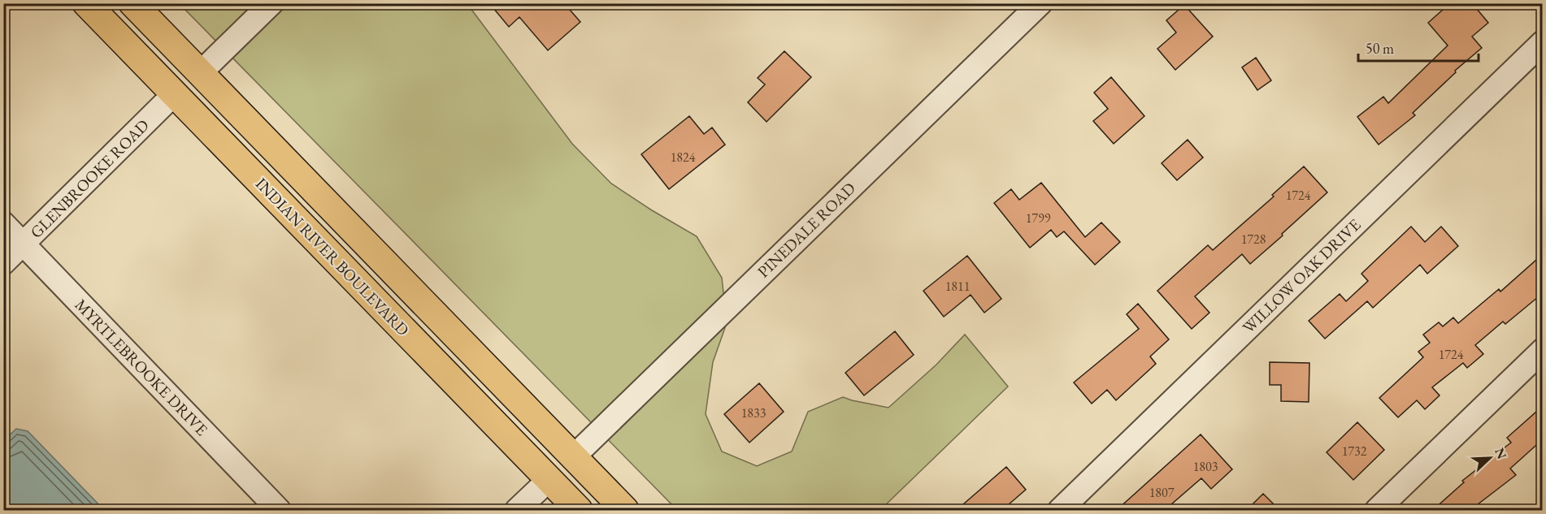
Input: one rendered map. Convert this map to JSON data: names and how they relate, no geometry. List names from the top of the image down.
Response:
{
  "streets": {
    "main road": ["INDIAN RIVER BOULEVARD"],
    "street": [
      "GLENBROOKE ROAD",
      "PINEDALE ROAD",
      "WILLOW OAK DRIVE",
      "MYRTLEBROOKE DRIVE"
    ]
  },
  "crossings": [
    ["GLENBROOKE ROAD", "INDIAN RIVER BOULEVARD"],
    ["GLENBROOKE ROAD", "MYRTLEBROOKE DRIVE"],
    ["PINEDALE ROAD", "INDIAN RIVER BOULEVARD"]
  ],
  "house_numbers": [
    "1824",
    "1724",
    "1799",
    "1728",
    "1811",
    "1724",
    "1833",
    "1732",
    "1803",
    "1807"
  ],
  "scale_bar": "50 m",
  "north": "top right"
}
